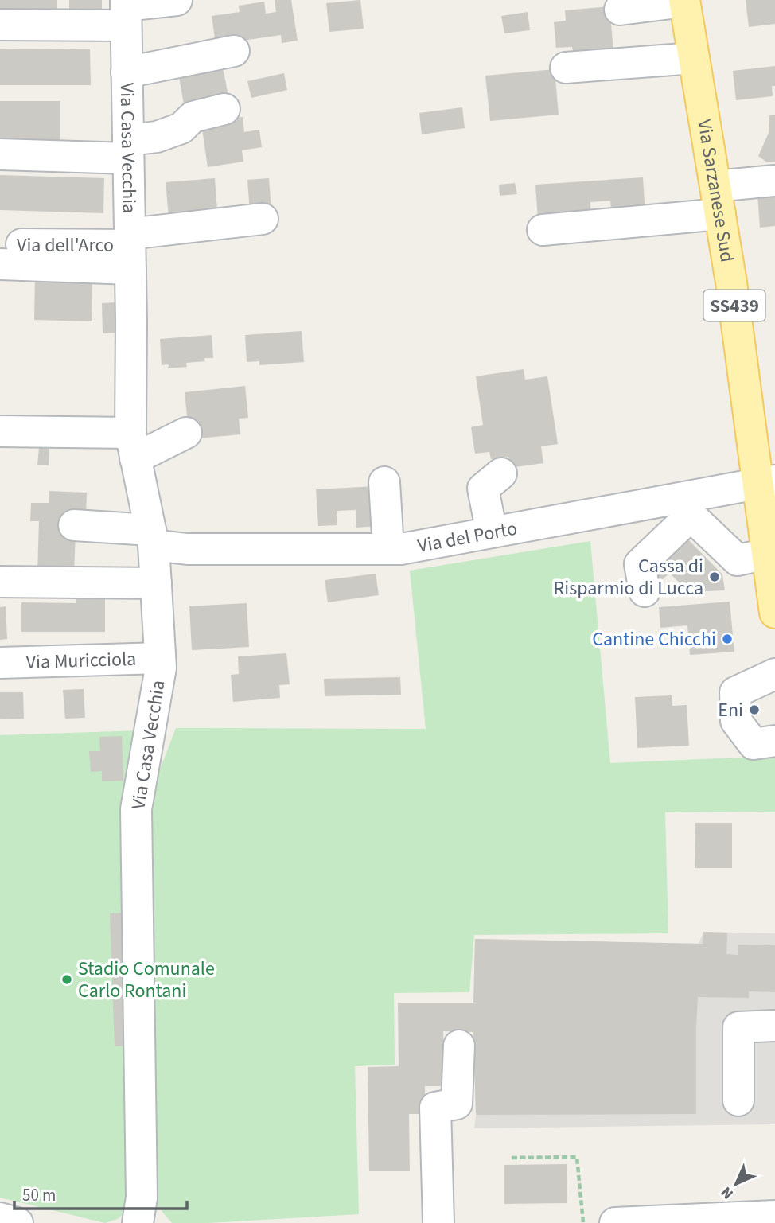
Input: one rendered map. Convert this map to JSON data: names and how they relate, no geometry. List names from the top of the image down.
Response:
{
  "streets": {
    "main road": ["Via Sarzanese Sud", "SS439"],
    "street": ["Via Casa Vecchia", "Via dell'Arco", "Via del Porto"]
  },
  "crossings": [
    ["Via Casa Vecchia", "Via dell'Arco"],
    ["Via Casa Vecchia", "Via del Porto"],
    ["Via Sarzanese Sud", "Via del Porto"]
  ],
  "places": [
    "Cassa di Risparmio di Lucca",
    "Cantine Chicchi",
    "Eni",
    "Stadio Comunale Carlo Rontani"
  ],
  "scale_bar": "50 m",
  "north": "bottom left"
}
